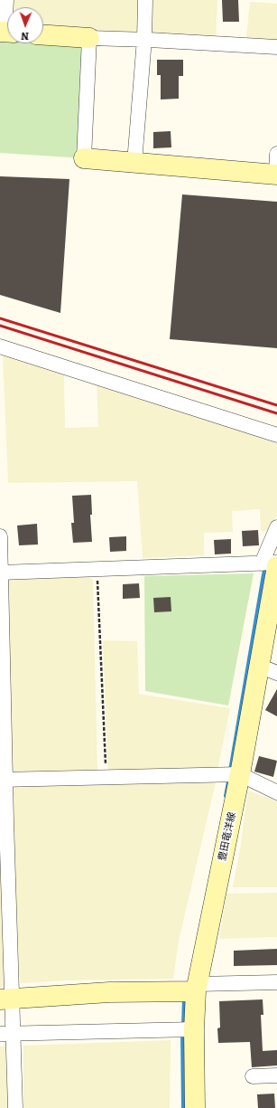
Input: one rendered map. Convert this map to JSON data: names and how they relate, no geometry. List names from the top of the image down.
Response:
{
  "streets": {
    "main road": ["豊田竜洋線"]
  },
  "north": "bottom"
}
